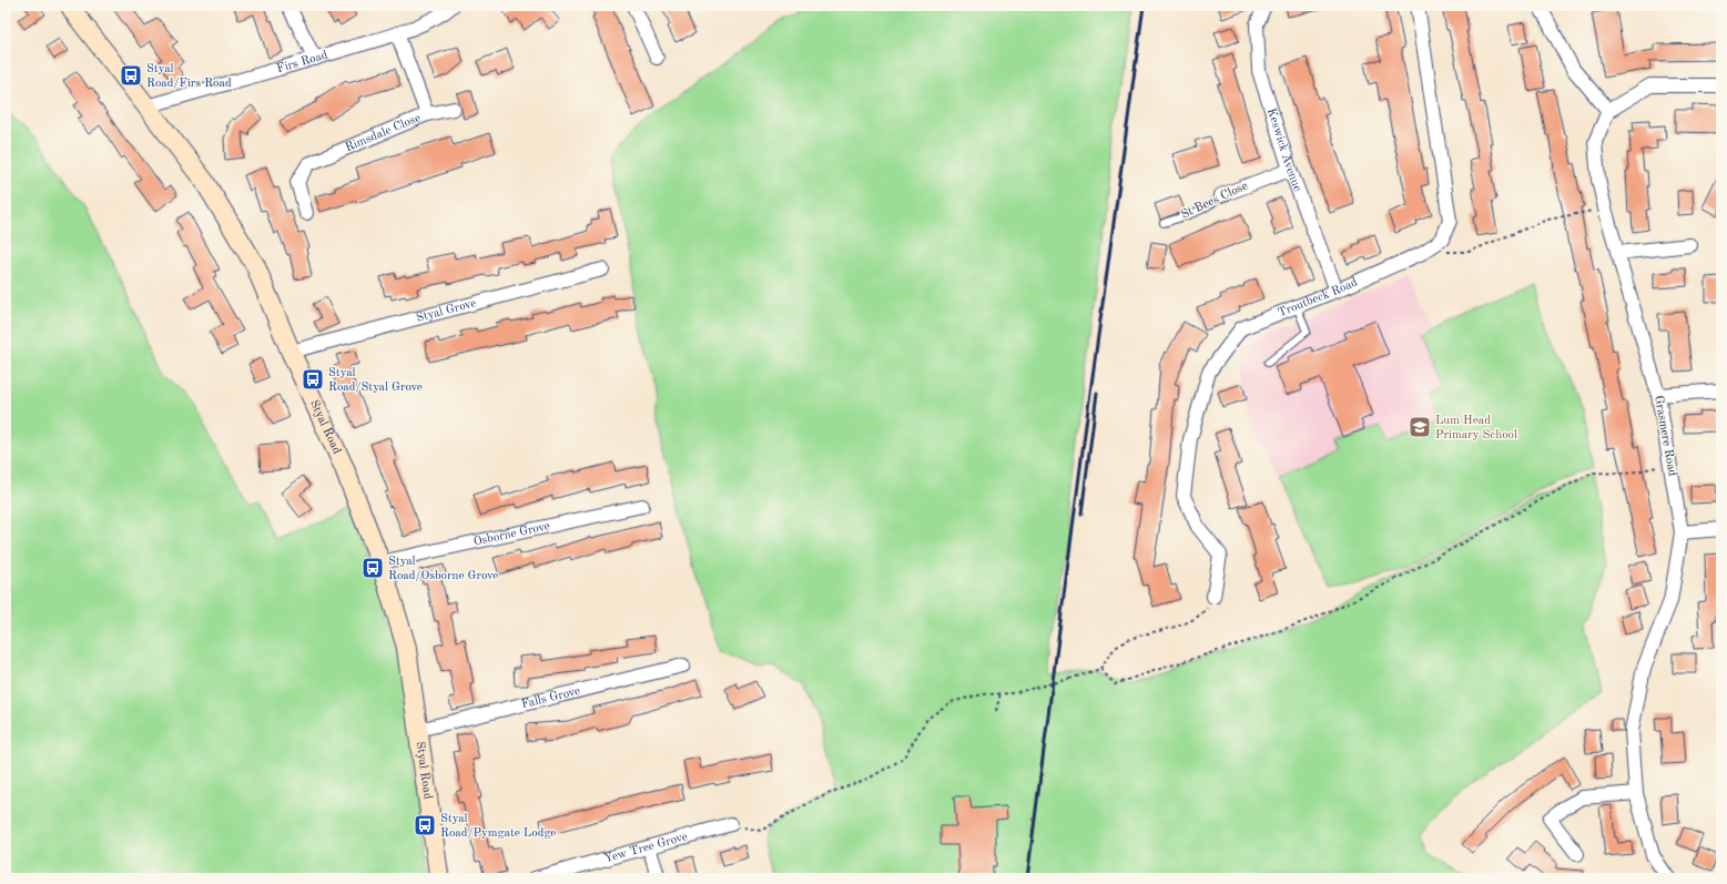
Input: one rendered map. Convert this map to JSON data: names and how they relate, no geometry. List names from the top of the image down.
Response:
{
  "streets": {
    "main road": ["Styal Road"],
    "street": [
      "Firs Road",
      "Rimsdale Close",
      "Keswick Avenue",
      "St Bees Close",
      "Troutbeck Road",
      "Styal Grove",
      "Grasmere Road",
      "Osborne Grove",
      "Falls Grove",
      "Yew Tree Grove"
    ]
  },
  "crossings": [
    ["Firs Road", "Rimsdale Close"],
    ["Firs Road", "Styal Road"],
    ["Keswick Avenue", "St Bees Close"],
    ["Keswick Avenue", "Troutbeck Road"],
    ["Styal Grove", "Styal Road"],
    ["Styal Road", "Osborne Grove"],
    ["Styal Road", "Falls Grove"]
  ],
  "places": {
    "bus stop": [
      "Styal Road/Firs Road",
      "Styal Road/Styal Grove",
      "Styal Road/Osborne Grove",
      "Styal Road/Pymgate Lodge"
    ],
    "school or university": ["Lum Head Primary School"]
  }
}
